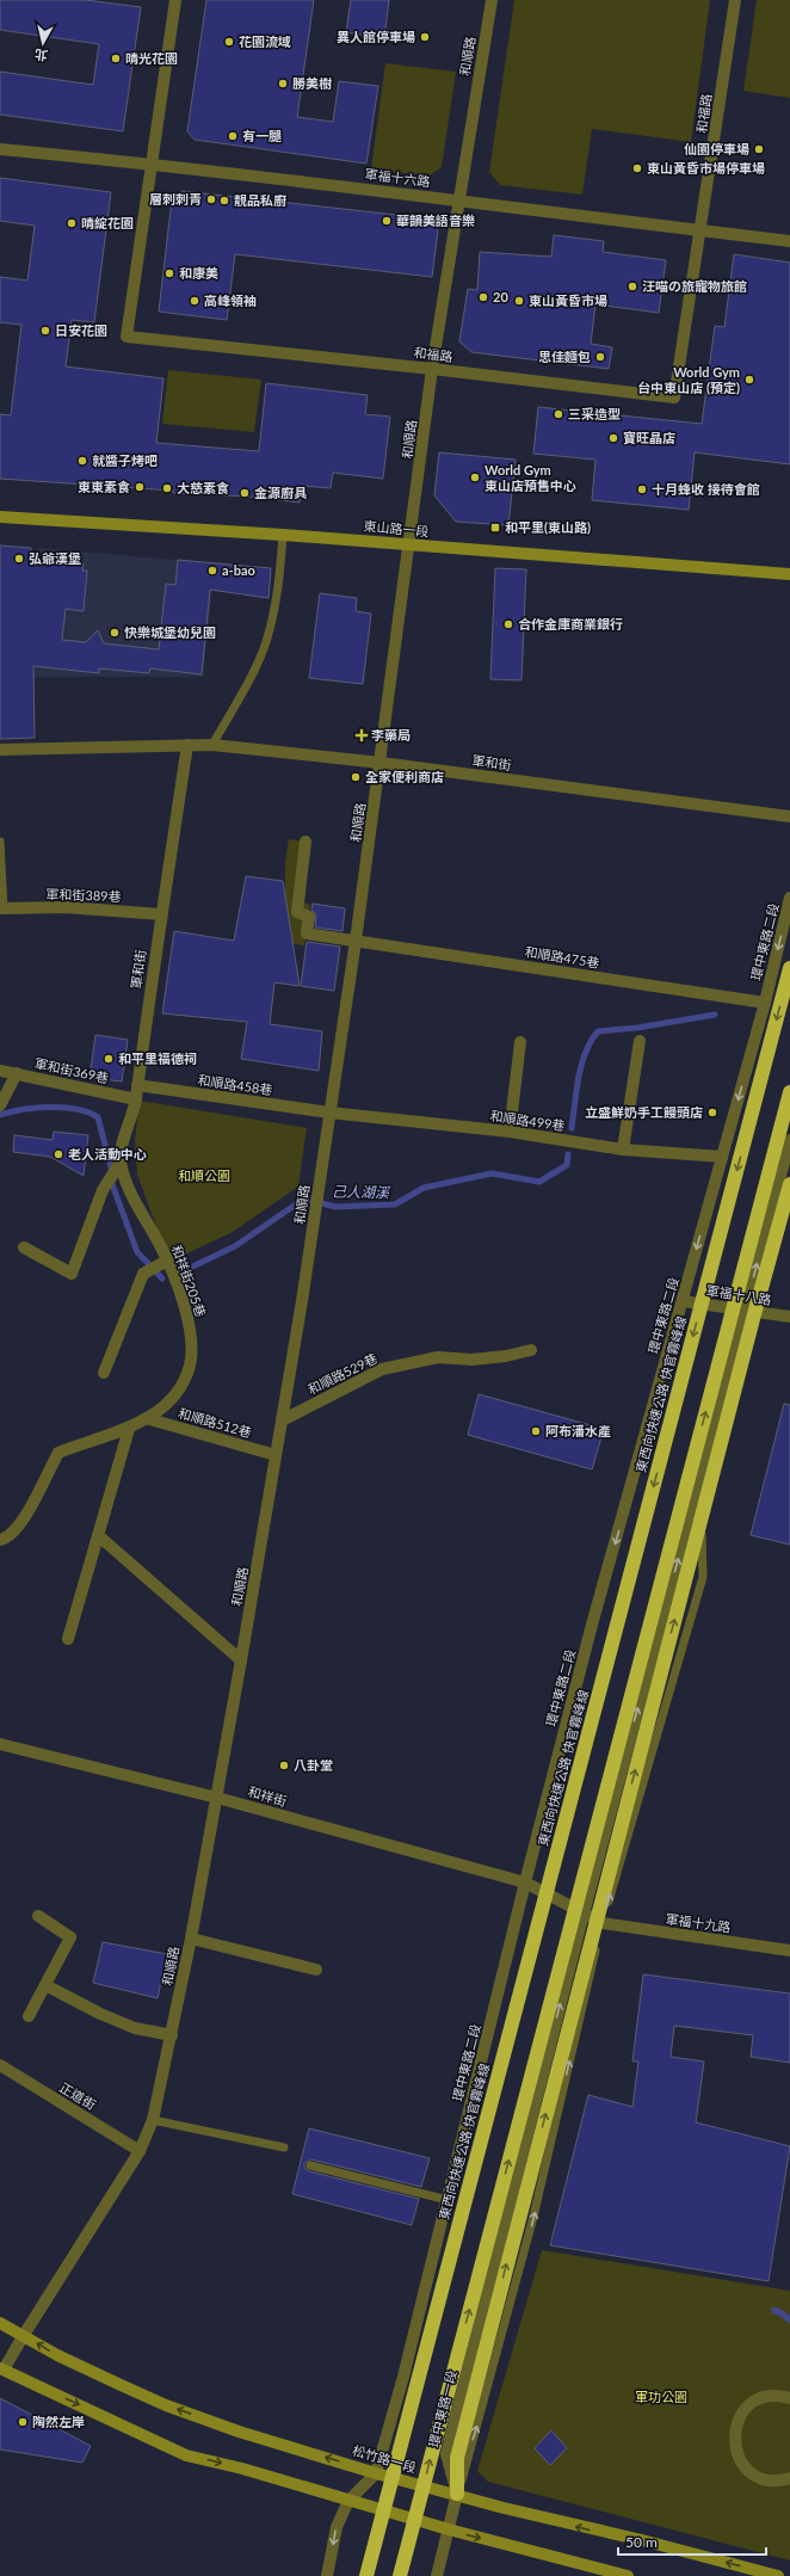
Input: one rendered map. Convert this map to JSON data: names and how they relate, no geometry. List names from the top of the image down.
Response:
{
  "streets": {
    "highway": ["東西向快速公路 快官霧峰線"],
    "street": [
      "和順路",
      "和福路",
      "軍福十六路",
      "東山路一段",
      "軍和街",
      "軍和街389巷",
      "環中東路二段",
      "和順路475巷",
      "軍和街369巷",
      "和順路458巷",
      "和順路499巷",
      "和祥街205巷",
      "軍福十八路",
      "和順路529巷",
      "和順路512巷",
      "和祥街",
      "軍福十九路",
      "正道街",
      "環中東路一段",
      "松竹路一段"
    ]
  },
  "crossings": [
    ["和順路", "和福路"],
    ["和順路", "軍福十六路"],
    ["和順路", "東山路一段"],
    ["和順路", "軍和街"],
    ["和順路", "和順路475巷"],
    ["和順路", "和順路458巷"],
    ["和順路", "和順路499巷"],
    ["和順路", "和順路529巷"],
    ["和順路", "和順路512巷"],
    ["和順路", "和祥街"],
    ["和順路", "正道街"],
    ["和順路", "松竹路一段"],
    ["和福路", "軍福十六路"],
    ["軍和街", "軍和街389巷"],
    ["軍和街", "和順路458巷"],
    ["環中東路二段", "和順路475巷"],
    ["環中東路二段", "和順路499巷"],
    ["環中東路二段", "軍福十八路"],
    ["環中東路二段", "和祥街"],
    ["環中東路二段", "松竹路一段"],
    ["和順路458巷", "和順路499巷"],
    ["和祥街205巷", "和順路512巷"],
    ["和祥街", "軍福十九路"],
    ["和祥街", "環中東路一段"],
    ["軍福十九路", "環中東路一段"],
    ["環中東路一段", "松竹路一段"]
  ],
  "one_way": ["環中東路一段"],
  "water": ["己人湖溪"],
  "parks": ["和順公園", "軍功公園"],
  "places": {
    "other": [
      "異人館停車場",
      "花園流域",
      "晴光花園",
      "勝美樹",
      "有一腿",
      "仙園停車場",
      "東山黃昏市場停車場",
      "層刺刺青",
      "靚品私廚",
      "華韻美語音樂",
      "晴綻花園",
      "和康美",
      "汪喵の旅寵物旅館",
      "20",
      "高峰領袖",
      "東山黃昏市場",
      "日安花園",
      "思佳麵包",
      "World Gym 台中東山店 (預定)",
      "三采造型",
      "寶旺晶店",
      "就醬子烤吧",
      "World Gym 東山店預售中心",
      "東東素食",
      "大慈素食",
      "十月蜂收 接待會館",
      "金源廚具",
      "弘爺漢堡",
      "a-bao",
      "合作金庫商業銀行",
      "快樂城堡幼兒園",
      "全家便利商店",
      "和平里福德祠",
      "立盛鮮奶手工饅頭店",
      "老人活動中心",
      "阿布潘水產",
      "八卦堂",
      "陶然左岸"
    ],
    "transit": ["和平里(東山路)"],
    "health": ["李藥局"]
  },
  "scale_bar": "50 m",
  "north": "bottom"
}
